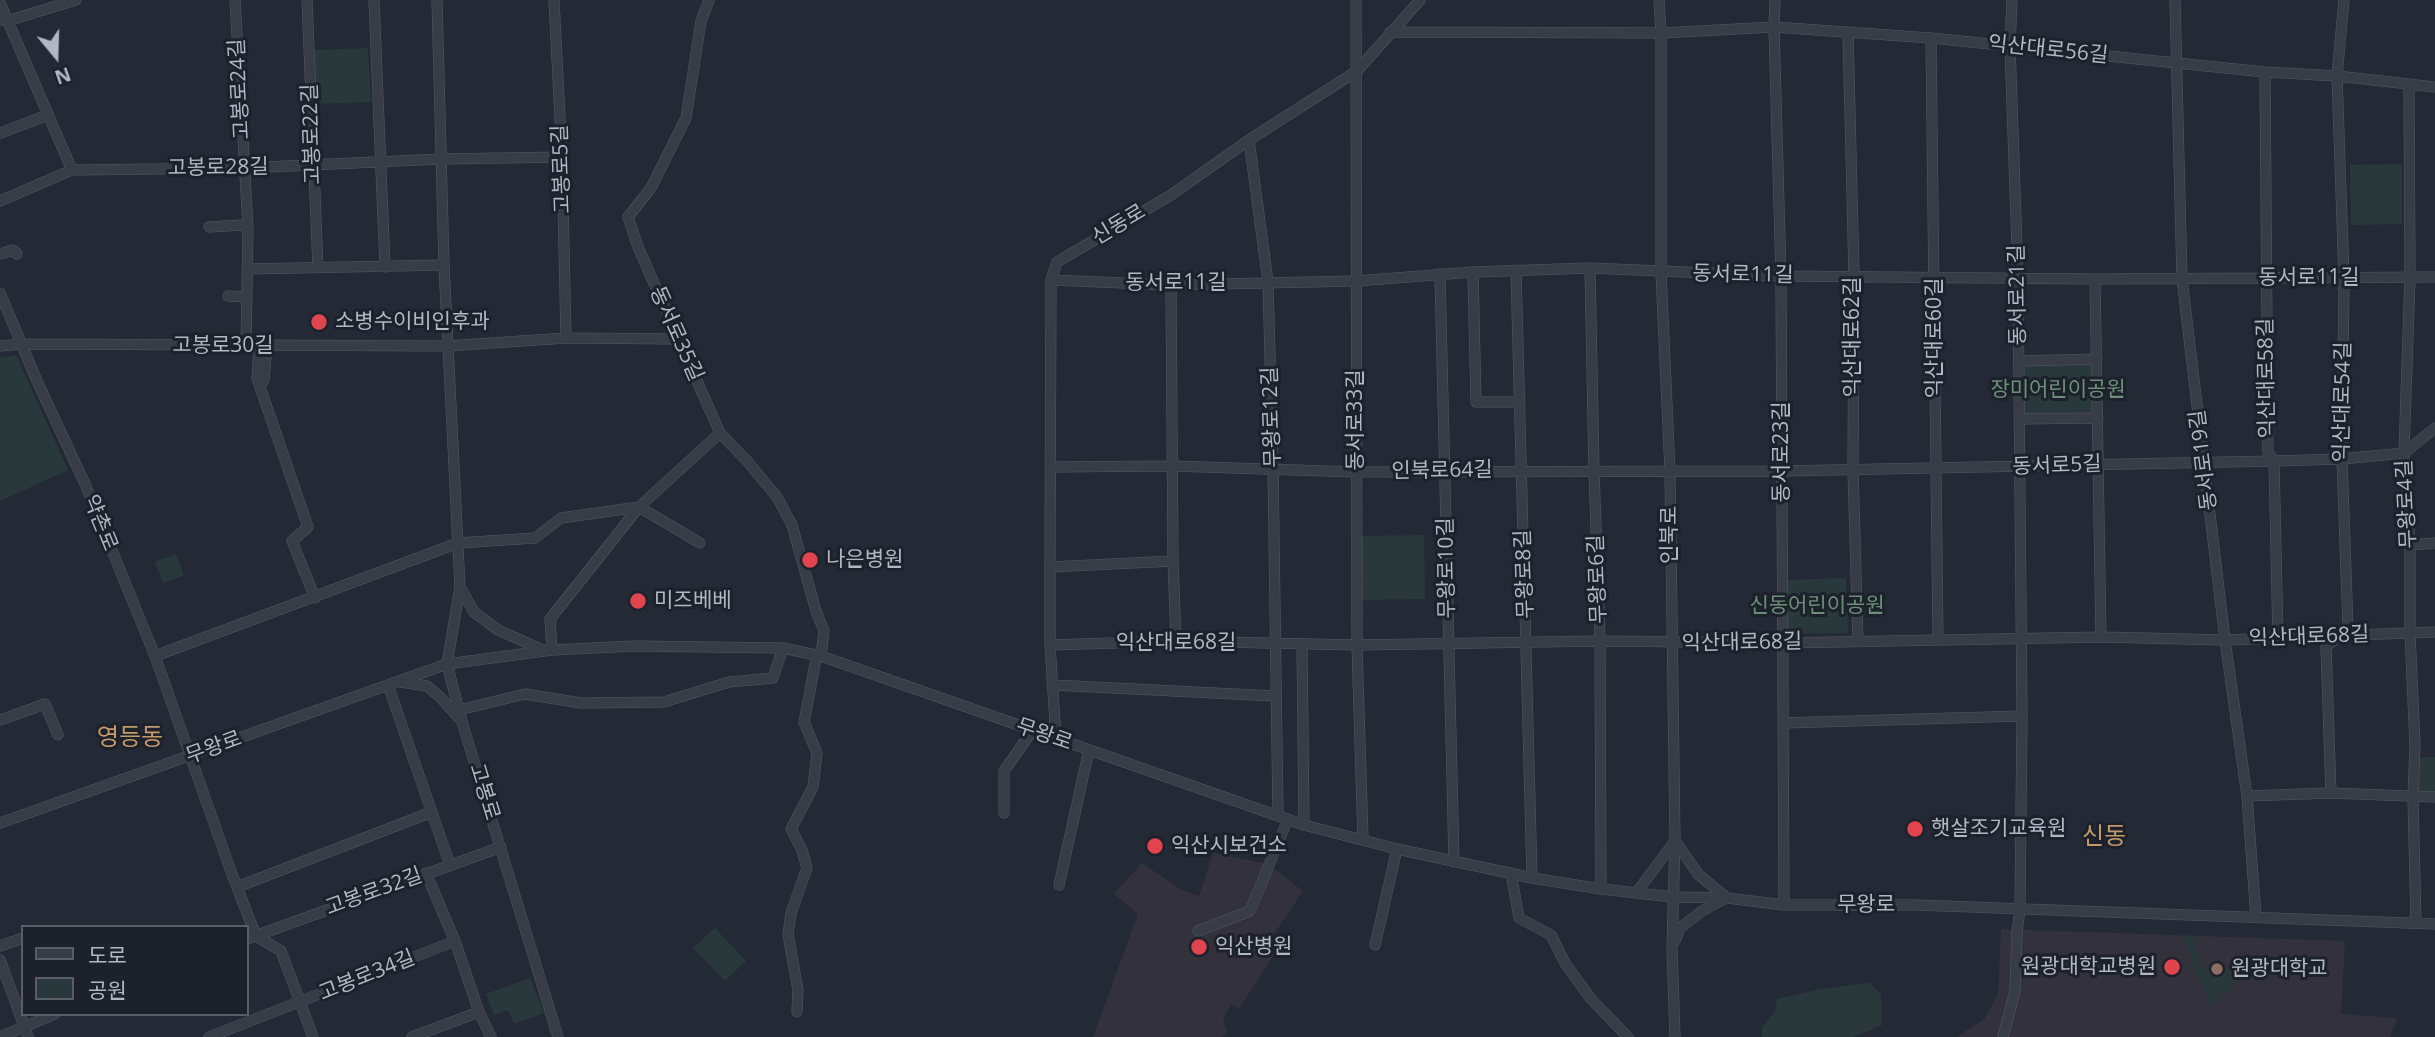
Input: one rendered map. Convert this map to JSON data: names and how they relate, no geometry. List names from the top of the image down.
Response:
{
  "streets": {
    "street": [
      "익산대로56길",
      "고봉로24길",
      "고봉로22길",
      "고봉로28길",
      "고봉로5길",
      "신동로",
      "동서로11길",
      "동서로21길",
      "동서로35길",
      "익산대로62길",
      "익산대로60길",
      "고봉로30길",
      "익산대로58길",
      "익산대로54길",
      "무왕로12길",
      "동서로33길",
      "동서로23길",
      "동서로19길",
      "동서로5길",
      "인북로64길",
      "무왕로4길",
      "약촌로",
      "인북로",
      "무왕로10길",
      "무왕로8길",
      "무왕로6길",
      "익산대로68길",
      "무왕로",
      "고봉로",
      "고봉로32길",
      "고봉로34길"
    ]
  },
  "crossings": [
    ["익산대로56길", "동서로21길"],
    ["익산대로56길", "익산대로62길"],
    ["익산대로56길", "익산대로60길"],
    ["익산대로56길", "익산대로58길"],
    ["익산대로56길", "익산대로54길"],
    ["익산대로56길", "동서로23길"],
    ["익산대로56길", "동서로19길"],
    ["익산대로56길", "무왕로4길"],
    ["익산대로56길", "인북로"],
    ["고봉로24길", "고봉로28길"],
    ["고봉로24길", "고봉로30길"],
    ["고봉로22길", "고봉로28길"],
    ["고봉로28길", "고봉로"],
    ["신동로", "동서로11길"],
    ["신동로", "무왕로12길"],
    ["신동로", "동서로33길"],
    ["동서로11길", "동서로21길"],
    ["동서로11길", "익산대로62길"],
    ["동서로11길", "익산대로60길"],
    ["동서로11길", "익산대로58길"],
    ["동서로11길", "익산대로54길"],
    ["동서로11길", "무왕로12길"],
    ["동서로11길", "동서로33길"],
    ["동서로11길", "동서로23길"],
    ["동서로11길", "동서로19길"],
    ["동서로11길", "무왕로4길"],
    ["동서로11길", "인북로"],
    ["동서로11길", "무왕로10길"],
    ["동서로11길", "무왕로8길"],
    ["동서로11길", "무왕로6길"],
    ["동서로21길", "동서로5길"],
    ["동서로21길", "익산대로68길"],
    ["동서로21길", "무왕로"],
    ["동서로35길", "무왕로"],
    ["익산대로62길", "동서로5길"],
    ["익산대로62길", "익산대로68길"],
    ["익산대로60길", "동서로5길"],
    ["익산대로60길", "익산대로68길"],
    ["고봉로30길", "약촌로"],
    ["고봉로30길", "고봉로"],
    ["익산대로58길", "동서로5길"],
    ["익산대로58길", "익산대로68길"],
    ["익산대로54길", "동서로5길"],
    ["익산대로54길", "익산대로68길"],
    ["무왕로12길", "인북로64길"],
    ["무왕로12길", "익산대로68길"],
    ["무왕로12길", "무왕로"],
    ["동서로33길", "인북로64길"],
    ["동서로33길", "익산대로68길"],
    ["동서로33길", "무왕로"],
    ["동서로23길", "동서로5길"],
    ["동서로23길", "익산대로68길"],
    ["동서로23길", "무왕로"],
    ["동서로19길", "동서로5길"],
    ["동서로19길", "익산대로68길"],
    ["동서로19길", "무왕로"],
    ["동서로5길", "인북로64길"],
    ["동서로5길", "무왕로4길"],
    ["동서로5길", "인북로"],
    ["인북로64길", "인북로"],
    ["인북로64길", "무왕로10길"],
    ["인북로64길", "무왕로8길"],
    ["인북로64길", "무왕로6길"],
    ["무왕로4길", "익산대로68길"],
    ["무왕로4길", "무왕로"],
    ["약촌로", "무왕로"],
    ["인북로", "익산대로68길"],
    ["인북로", "무왕로"],
    ["무왕로10길", "익산대로68길"],
    ["무왕로10길", "무왕로"],
    ["무왕로8길", "익산대로68길"],
    ["무왕로8길", "무왕로"],
    ["무왕로6길", "익산대로68길"],
    ["무왕로6길", "무왕로"],
    ["무왕로", "고봉로"],
    ["고봉로", "고봉로32길"]
  ],
  "districts": ["영등동", "신동"],
  "parks": ["장미어린이공원", "신동어린이공원"],
  "places": [
    "소병수이비인후과",
    "나은병원",
    "미즈베베",
    "햇살조기교육원",
    "익산시보건소",
    "익산병원",
    "원광대학교병원",
    "원광대학교"
  ],
  "legend": ["도로", "공원"],
  "north": "bottom"
}
